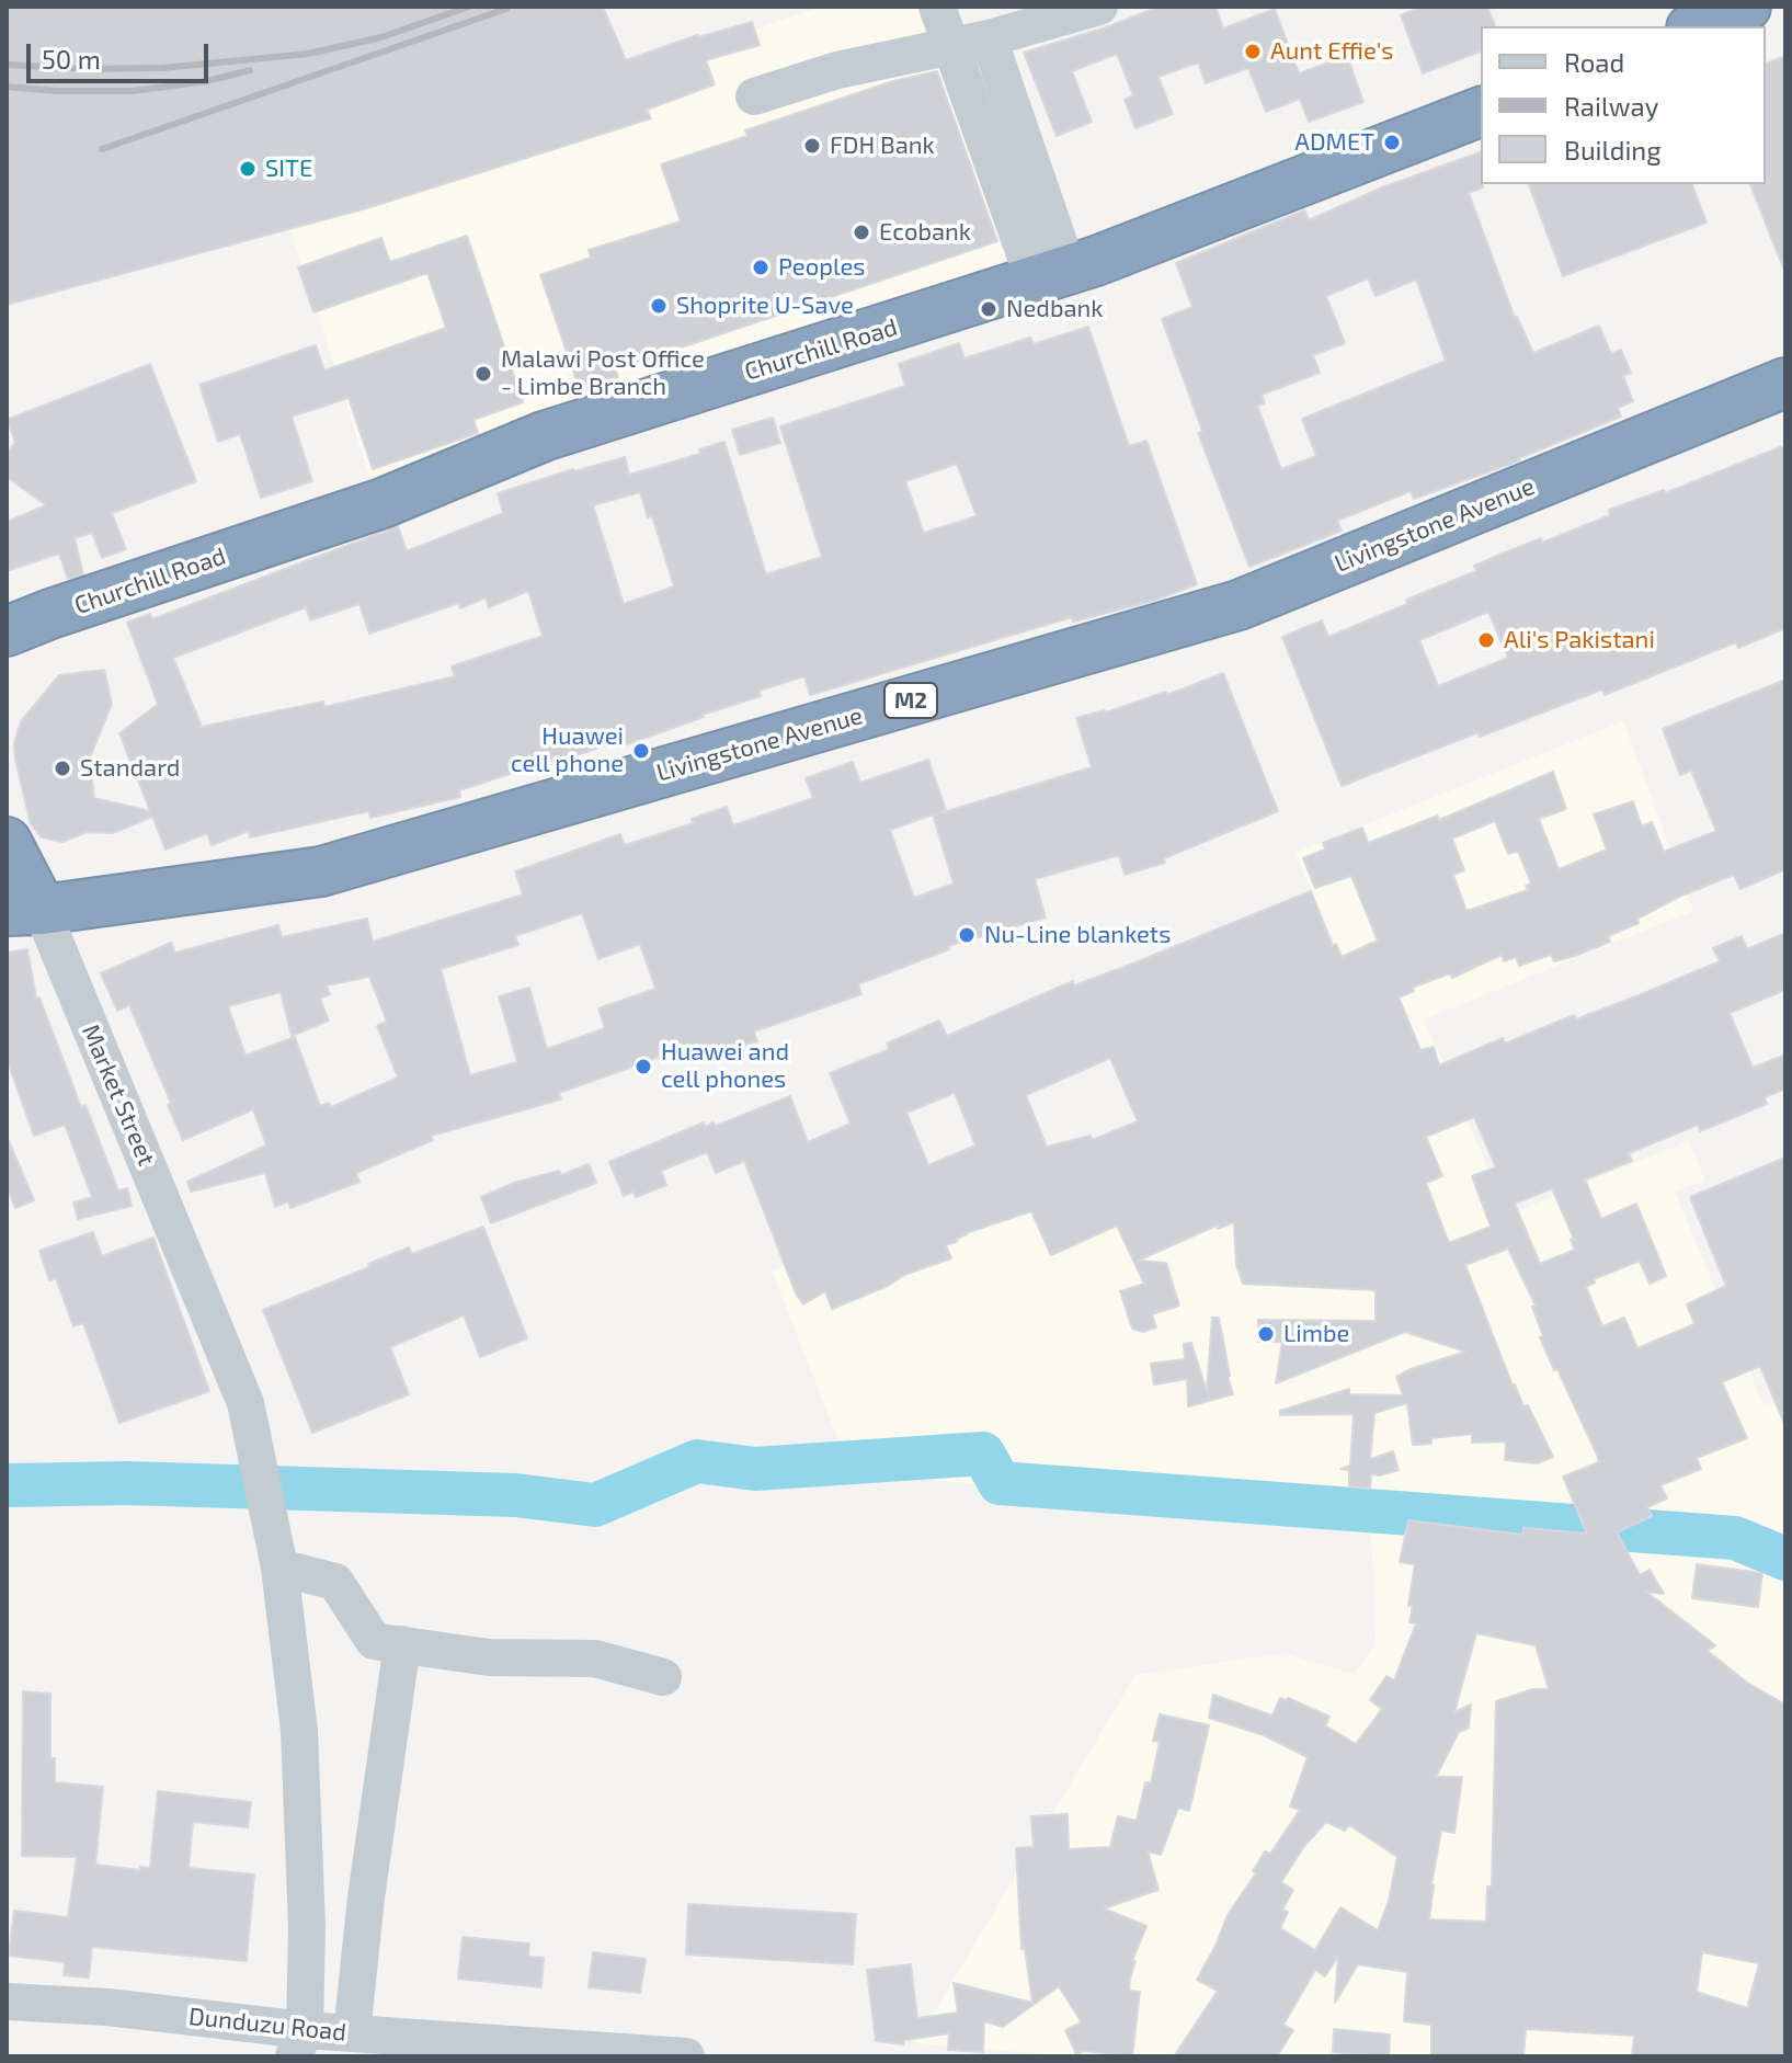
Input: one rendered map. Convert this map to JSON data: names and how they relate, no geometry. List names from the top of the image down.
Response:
{
  "streets": {
    "highway": ["Churchill Road", "Livingstone Avenue", "M2"],
    "street": ["Market Street", "Dunduzu Road"]
  },
  "crossings": [
    ["Livingstone Avenue", "Market Street"],
    ["Market Street", "Dunduzu Road"]
  ],
  "places": [
    "Aunt Effie's",
    "ADMET",
    "FDH Bank",
    "SITE",
    "Ecobank",
    "Peoples",
    "Shoprite U-Save",
    "Nedbank",
    "Malawi Post Office - Limbe Branch",
    "Ali's Pakistani",
    "Huawei cell phone",
    "Standard",
    "Nu-Line blankets",
    "Huawei and cell phones",
    "Limbe"
  ],
  "legend": ["Road", "Railway", "Building"],
  "scale_bar": "50 m"
}
